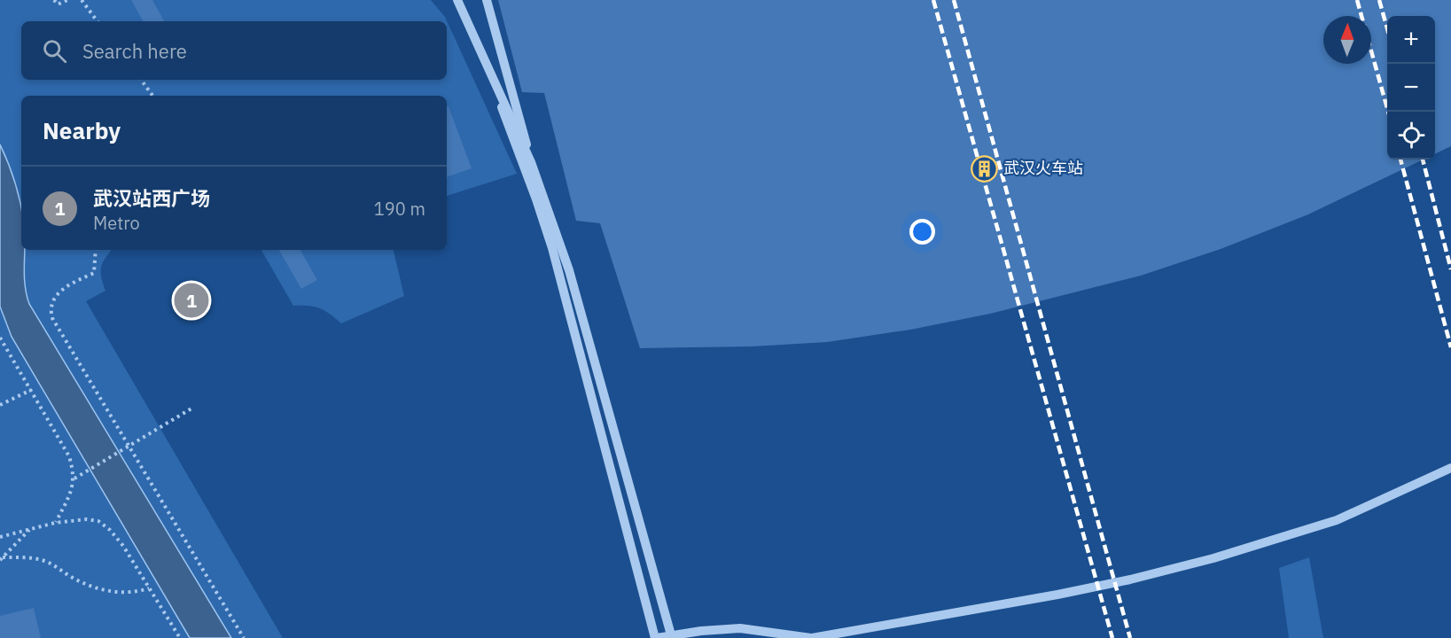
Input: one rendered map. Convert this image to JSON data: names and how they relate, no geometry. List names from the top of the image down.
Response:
{
  "places": {
    "building": ["武汉火车站"]
  },
  "north": "top",
  "page": {
    "map_buttons": ["+", "−"],
    "search": "Search here",
    "heading": "Nearby",
    "list": [
      {
        "mark": "1",
        "name": "武汉站西广场",
        "note": "Metro",
        "value": "190 m"
      }
    ],
    "pins": "1"
  }
}
